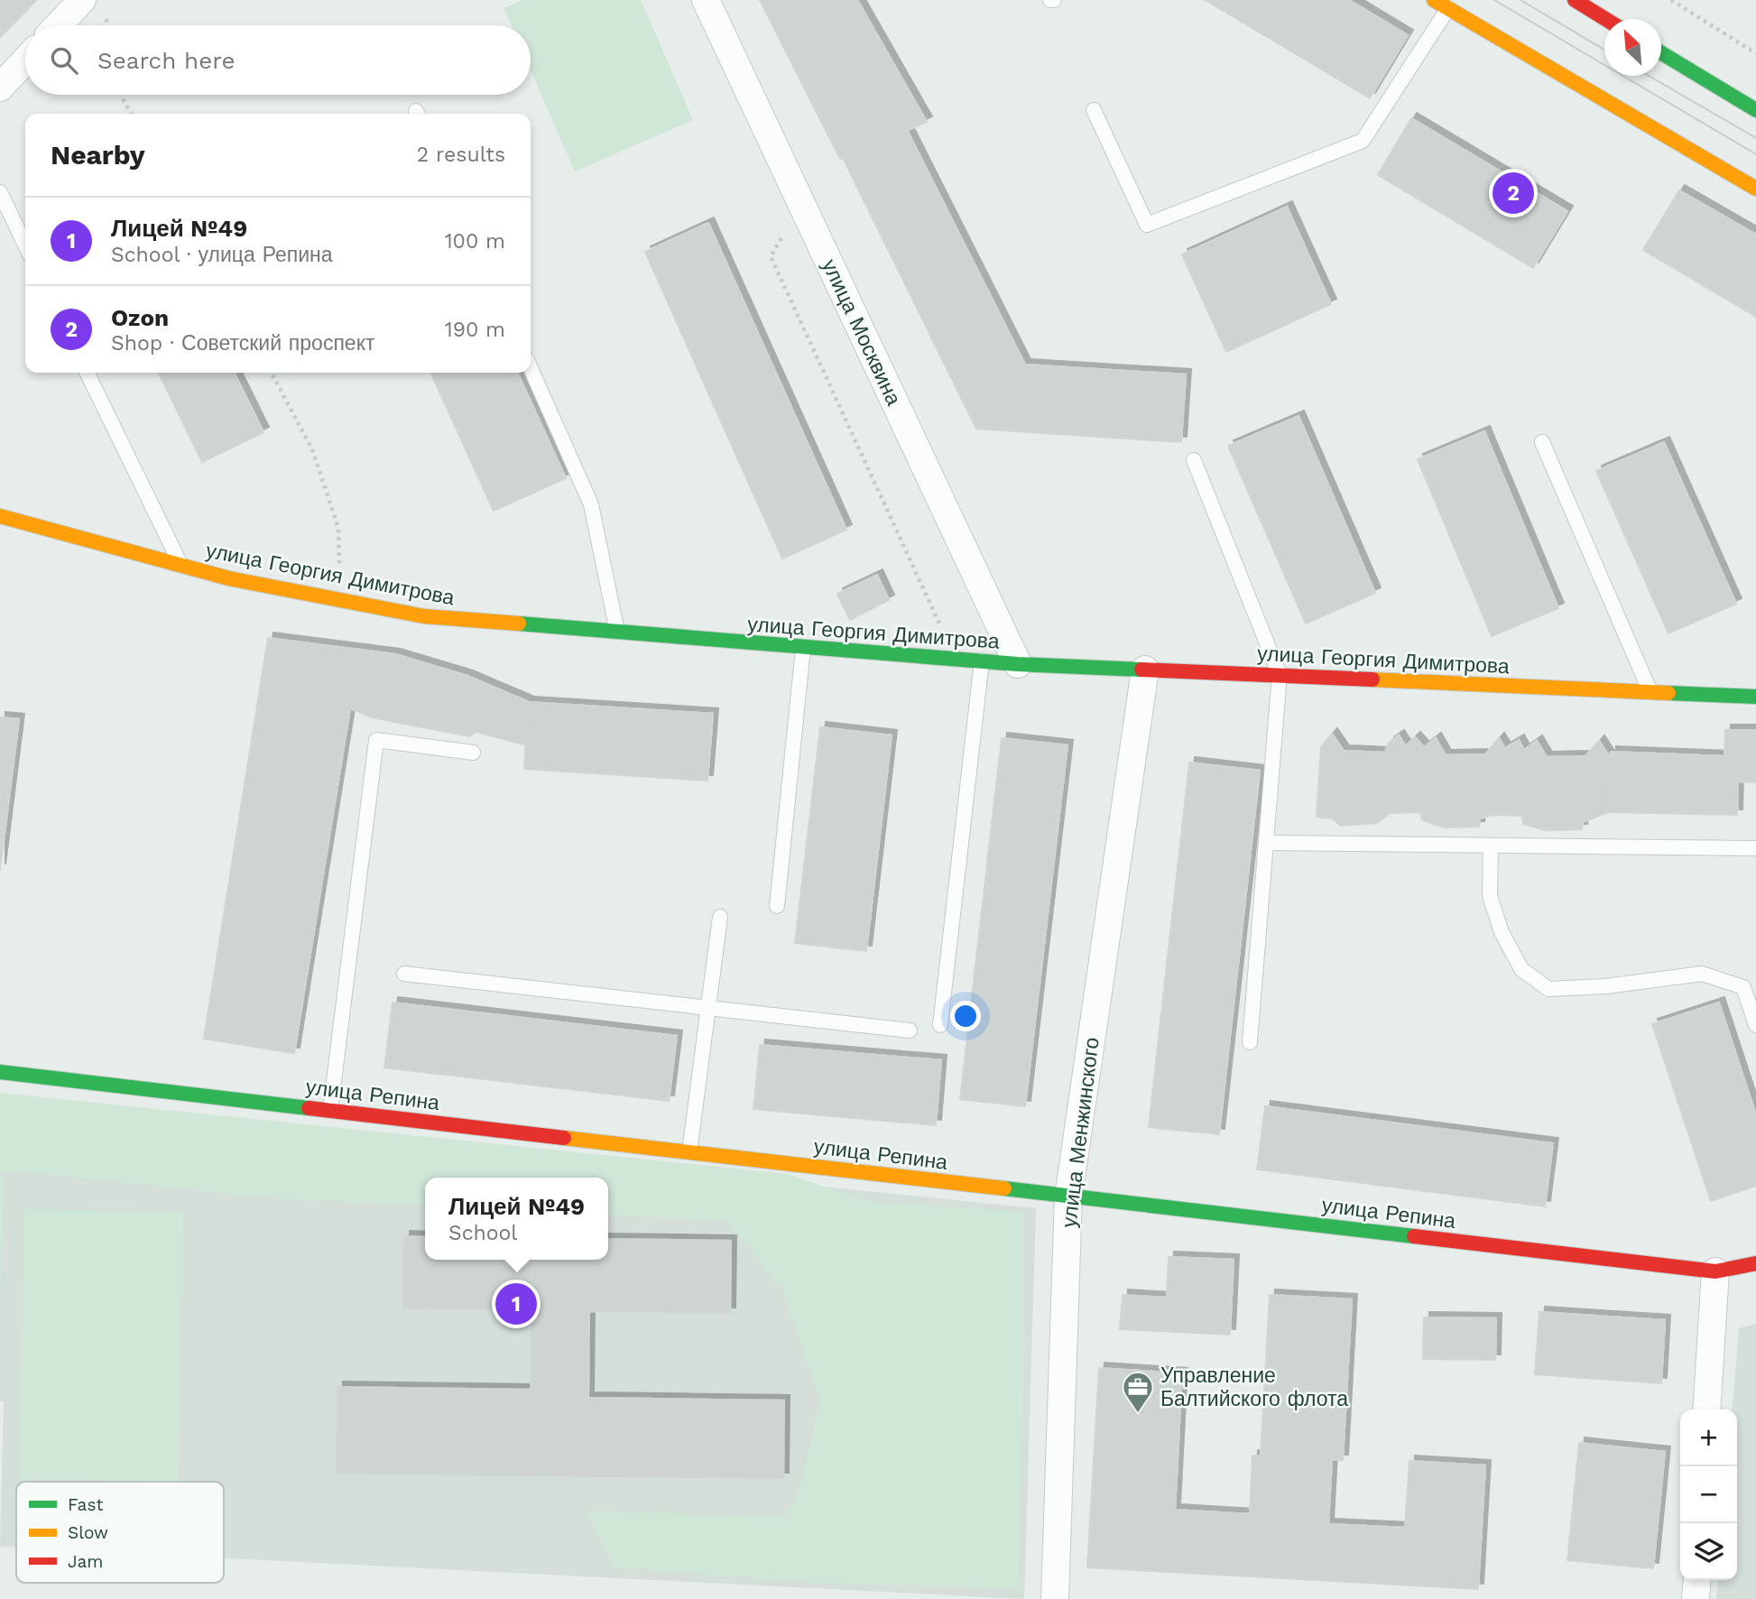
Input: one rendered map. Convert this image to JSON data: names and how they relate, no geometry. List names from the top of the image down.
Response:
{
  "streets": {
    "street": [
      "улица Москвина",
      "улица Георгия Димитрова",
      "улица Репина",
      "улица Менжинского"
    ]
  },
  "crossings": [
    ["улица Москвина", "улица Георгия Димитрова"],
    ["улица Георгия Димитрова", "улица Менжинского"],
    ["улица Репина", "улица Менжинского"]
  ],
  "places": {
    "office": ["Управление Балтийского флота"]
  },
  "legend": ["Fast", "Slow", "Jam"],
  "north": "top left",
  "page": {
    "search": "Search here",
    "heading": ["Nearby", "2 results"],
    "pins": ["2", "1"],
    "list": [
      {
        "mark": "1",
        "name": "Лицей №49",
        "note": "School · улица Репина",
        "value": "100 m"
      },
      {
        "mark": "2",
        "name": "Ozon",
        "note": "Shop · Советский проспект",
        "value": "190 m"
      }
    ],
    "popup": ["Лицей №49", "School"],
    "map_buttons": ["+", "−"]
  }
}
